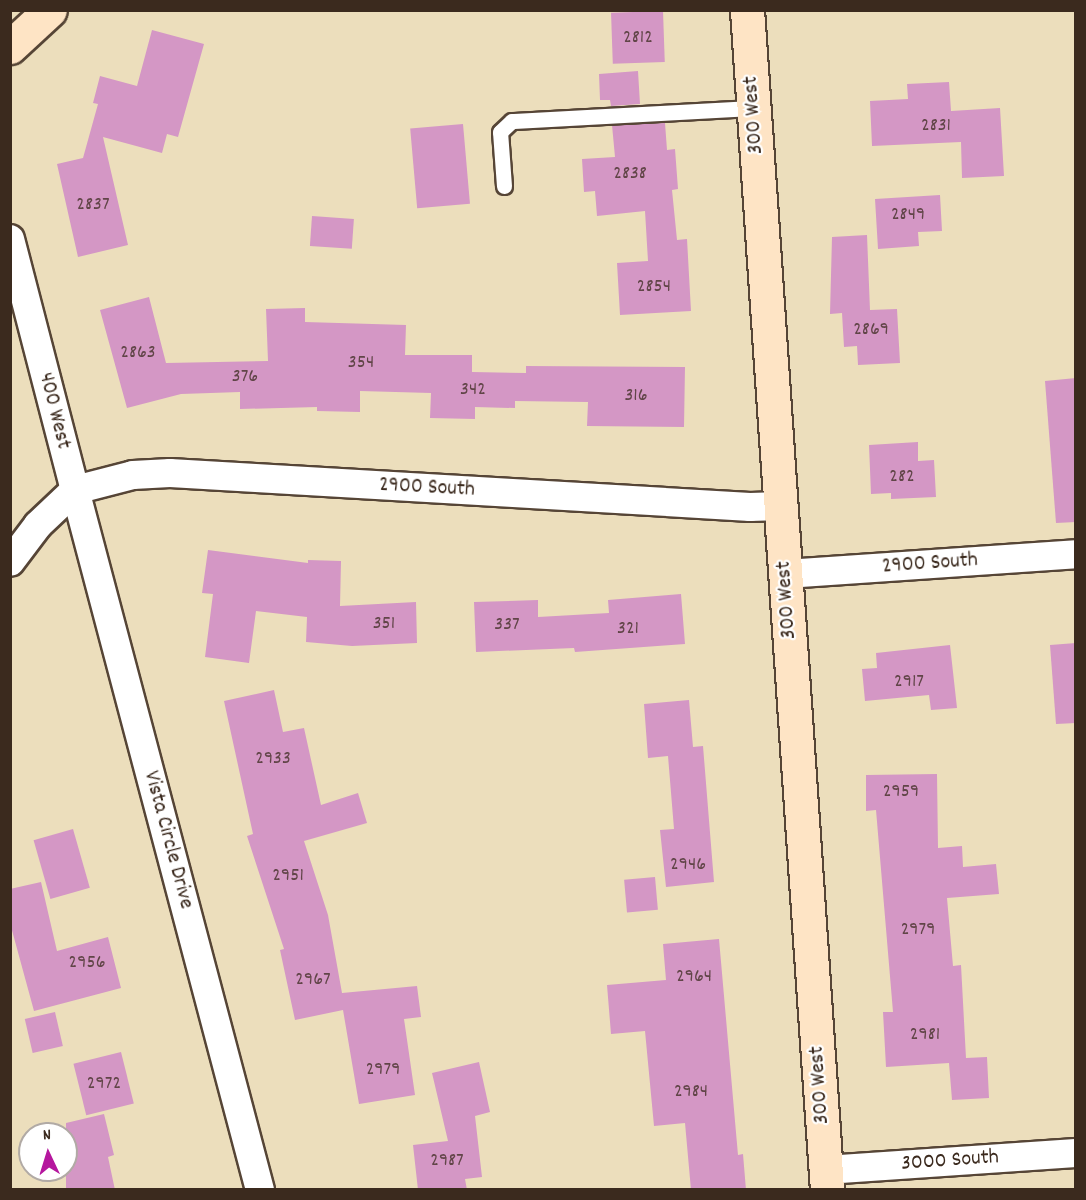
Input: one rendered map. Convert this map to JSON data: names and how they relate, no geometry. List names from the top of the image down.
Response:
{
  "streets": {
    "street": [
      "300 West",
      "400 West",
      "2900 South",
      "Vista Circle Drive",
      "3000 South"
    ]
  },
  "crossings": [
    ["300 West", "2900 South"],
    ["300 West", "3000 South"],
    ["400 West", "2900 South"],
    ["400 West", "Vista Circle Drive"],
    ["2900 South", "Vista Circle Drive"]
  ],
  "house_numbers": [
    "2812",
    "2831",
    "2838",
    "2837",
    "2849",
    "2854",
    "2869",
    "2863",
    "354",
    "376",
    "342",
    "316",
    "282",
    "351",
    "337",
    "321",
    "2917",
    "2933",
    "2959",
    "2946",
    "2951",
    "2979",
    "2956",
    "2964",
    "2967",
    "2981",
    "2979",
    "2972",
    "2984",
    "2987"
  ],
  "north": "top"
}
